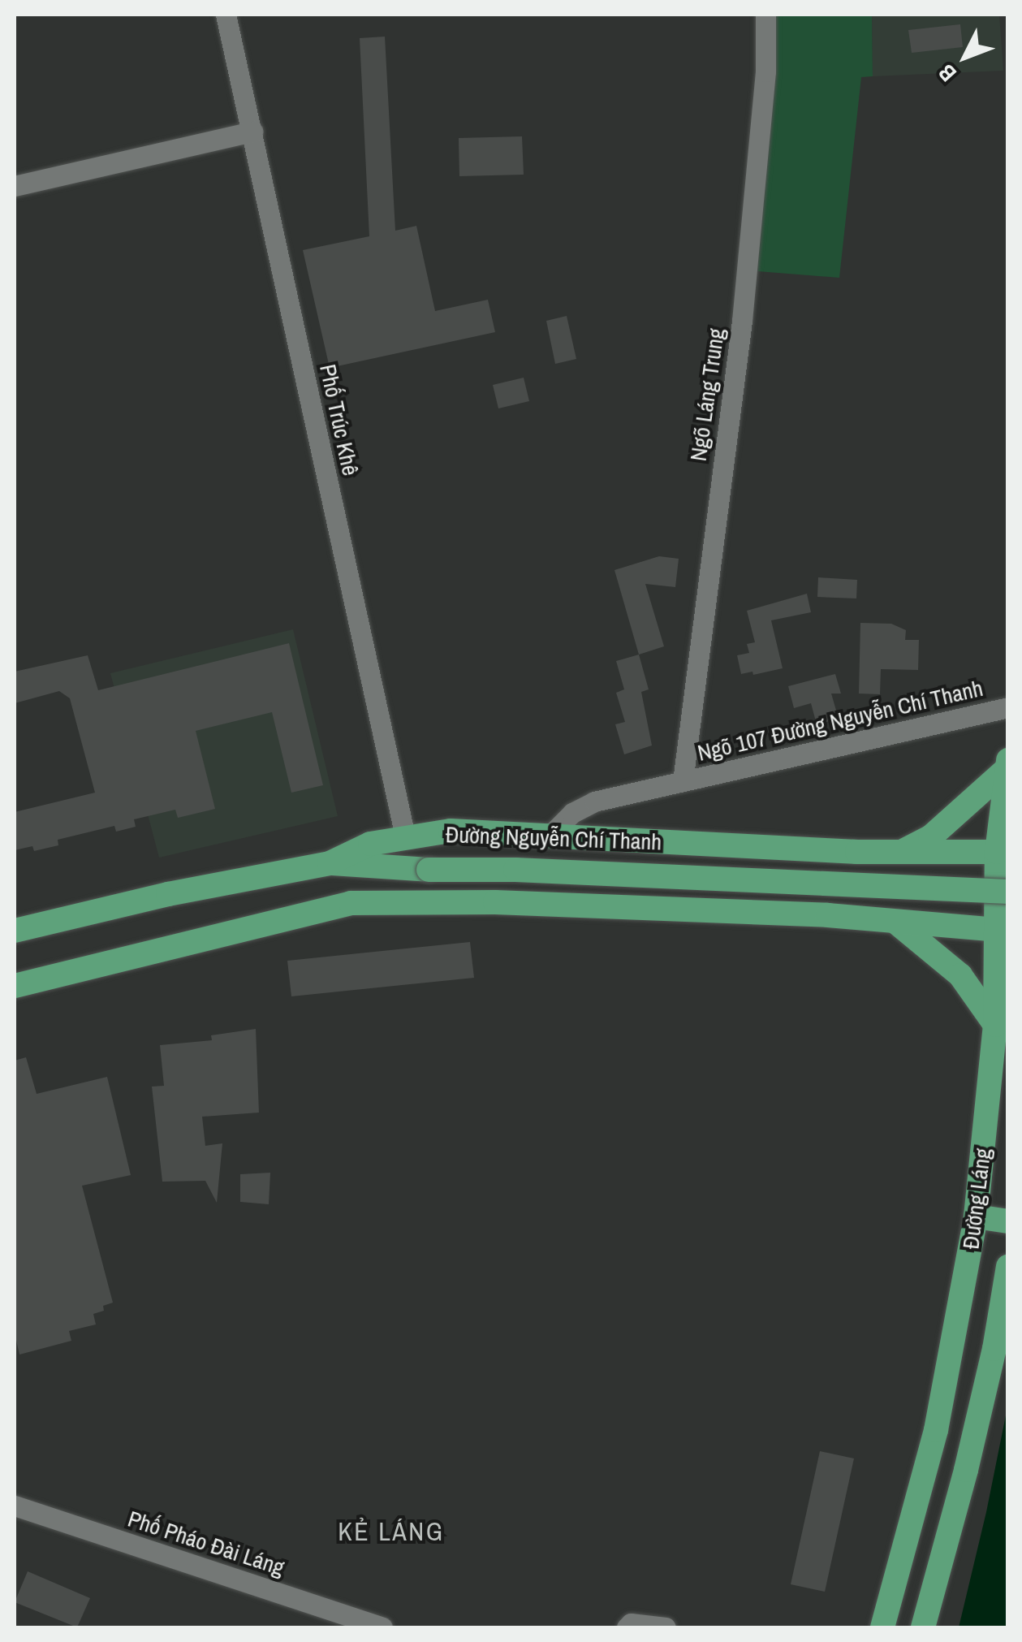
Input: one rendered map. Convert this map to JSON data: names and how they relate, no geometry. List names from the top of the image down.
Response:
{
  "streets": {
    "main road": ["Đường Nguyễn Chí Thanh", "Đường Láng"],
    "street": [
      "Ngõ Láng Trung",
      "Phố Trúc Khê",
      "Ngõ 107 Đường Nguyễn Chí Thanh",
      "Phố Pháo Đài Láng"
    ]
  },
  "crossings": [
    ["Ngõ Láng Trung", "Ngõ 107 Đường Nguyễn Chí Thanh"],
    ["Phố Trúc Khê", "Đường Nguyễn Chí Thanh"],
    ["Ngõ 107 Đường Nguyễn Chí Thanh", "Đường Nguyễn Chí Thanh"],
    ["Đường Nguyễn Chí Thanh", "Đường Láng"]
  ],
  "districts": ["KẺ LÁNG"],
  "north": "bottom left"
}
